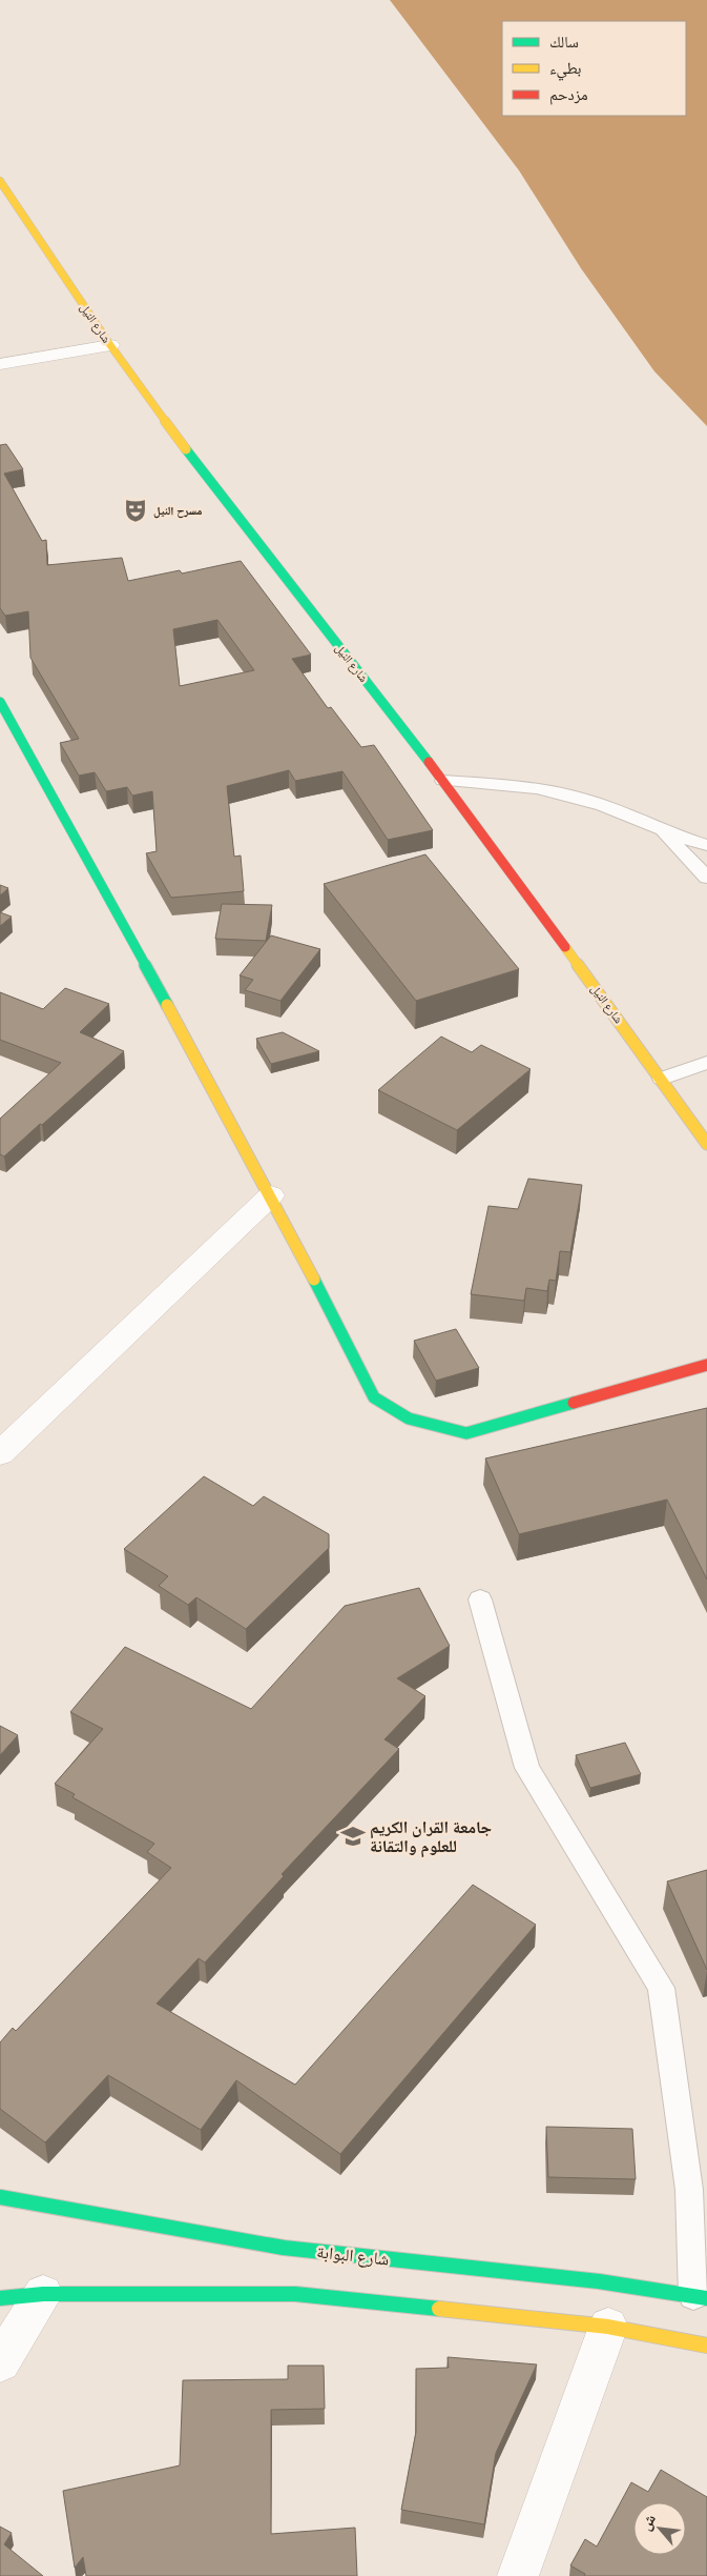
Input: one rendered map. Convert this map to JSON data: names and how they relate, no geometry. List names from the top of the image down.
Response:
{
  "streets": {
    "main road": ["شارع النيل", "شارع البوابة"]
  },
  "places": {
    "theatre": ["مسرح النيل"],
    "school or university": ["جامعة القران الكريم للعلوم والتقانة"]
  },
  "legend": ["سالك", "بطيء", "مزدحم"],
  "north": "top left"
}
